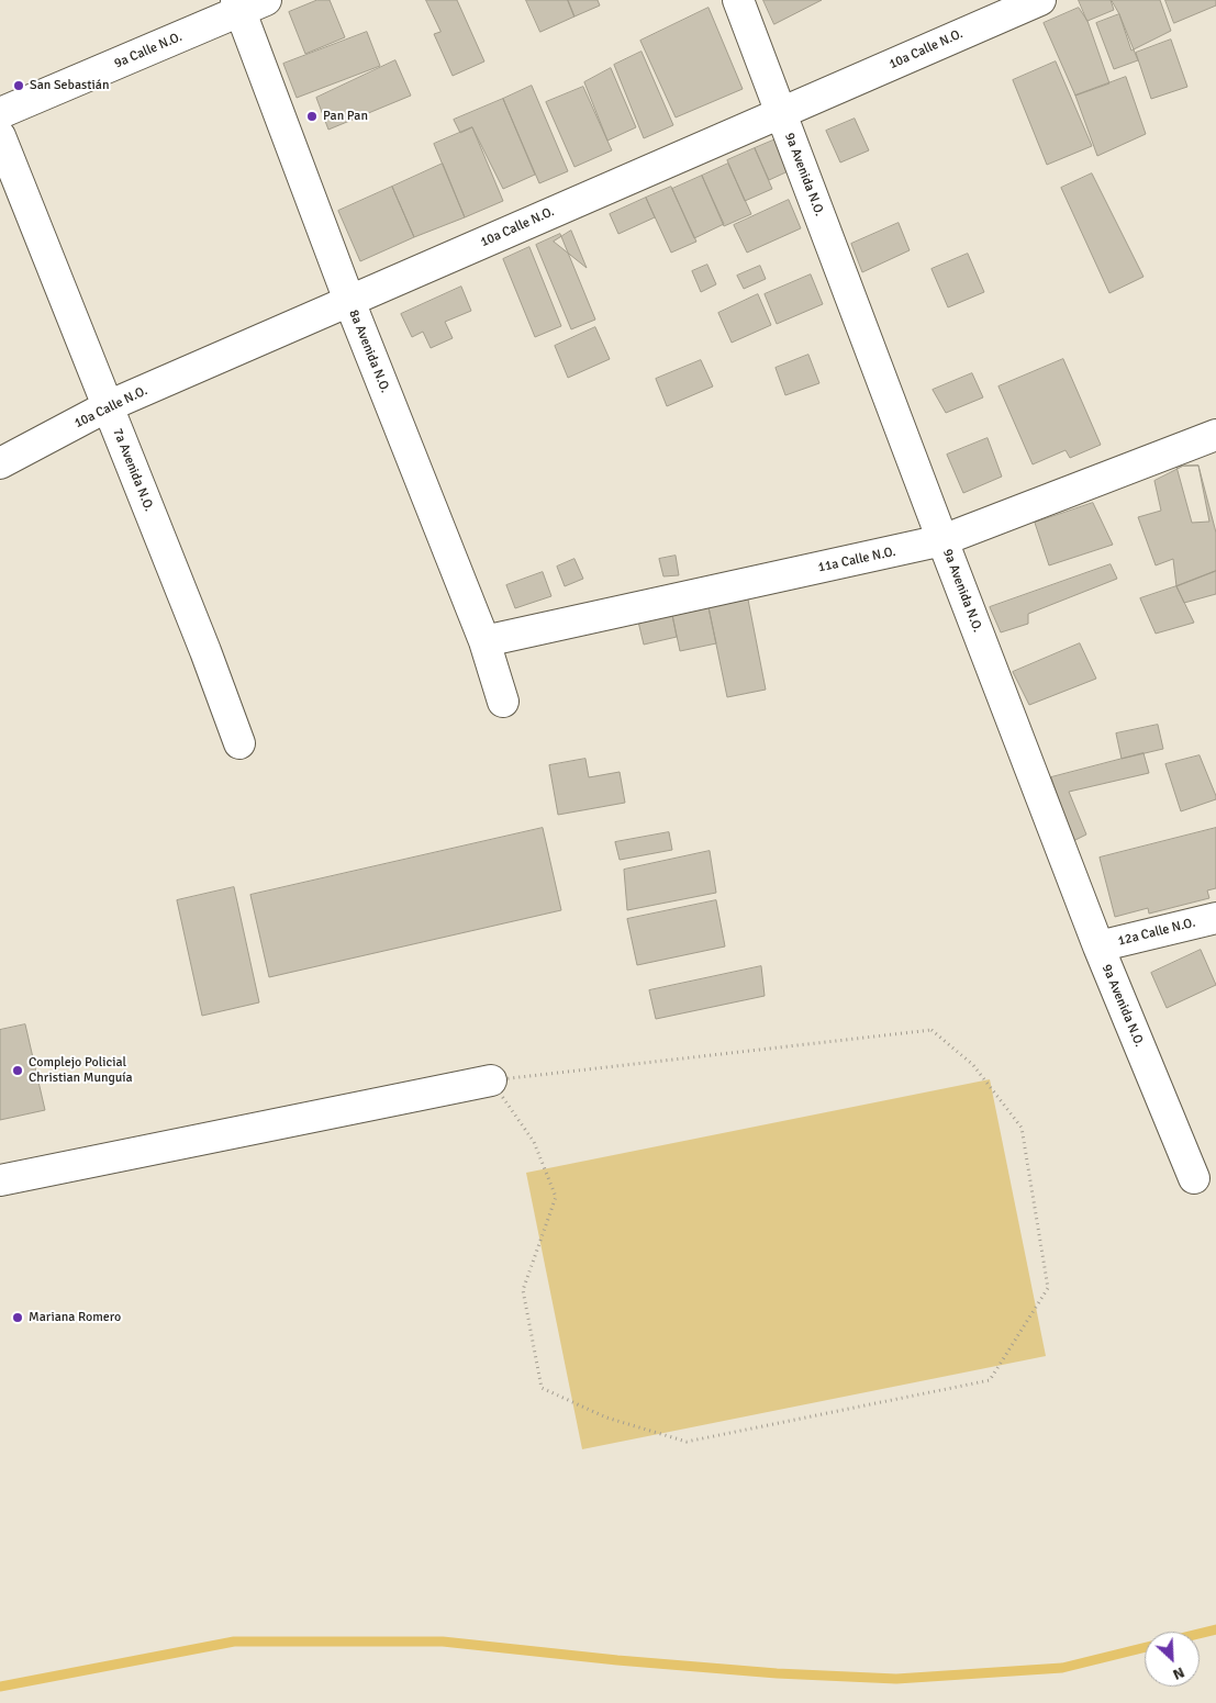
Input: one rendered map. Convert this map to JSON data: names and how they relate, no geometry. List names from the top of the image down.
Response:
{
  "streets": {
    "street": [
      "10a Calle N.O.",
      "9a Calle N.O.",
      "9a Avenida N.O.",
      "8a Avenida N.O.",
      "7a Avenida N.O.",
      "11a Calle N.O.",
      "12a Calle N.O."
    ]
  },
  "crossings": [
    ["10a Calle N.O.", "9a Avenida N.O."],
    ["10a Calle N.O.", "8a Avenida N.O."],
    ["10a Calle N.O.", "7a Avenida N.O."],
    ["9a Calle N.O.", "8a Avenida N.O."],
    ["9a Avenida N.O.", "11a Calle N.O."],
    ["9a Avenida N.O.", "12a Calle N.O."],
    ["8a Avenida N.O.", "11a Calle N.O."]
  ],
  "places": [
    "San Sebastián",
    "Pan Pan",
    "Complejo Policial Christian Munguía",
    "Mariana Romero"
  ],
  "north": "bottom right"
}
